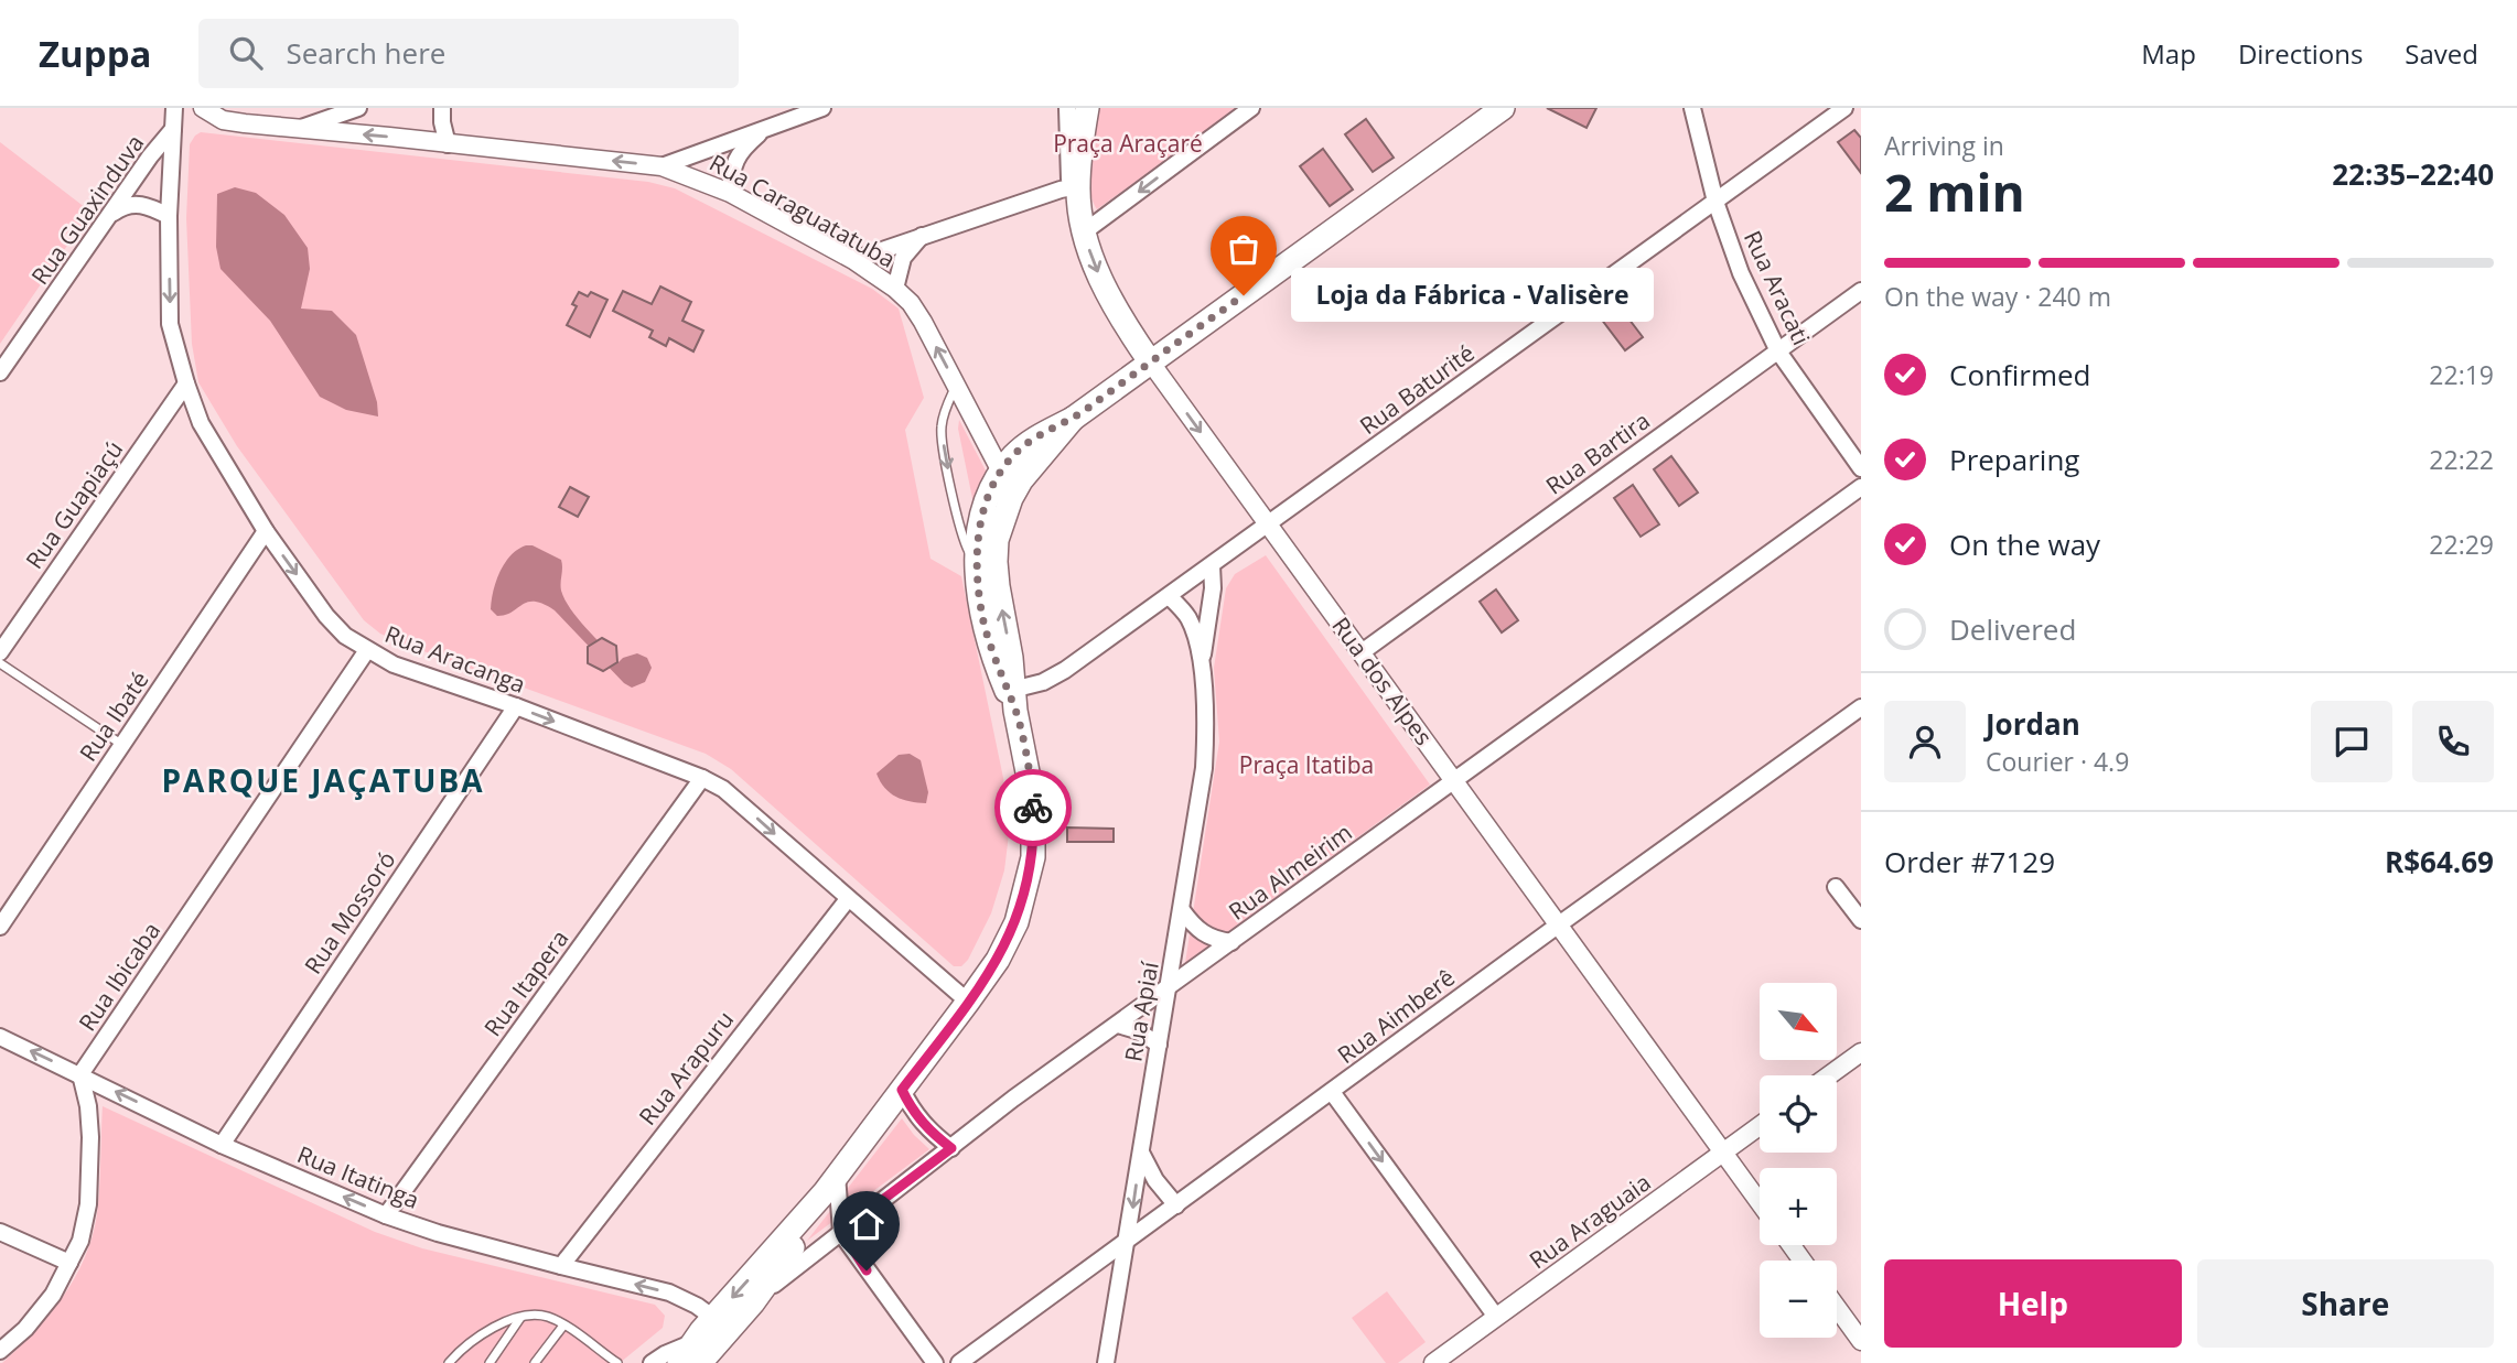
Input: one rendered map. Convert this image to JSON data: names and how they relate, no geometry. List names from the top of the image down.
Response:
{
  "streets": {
    "main road": ["Rua dos Alpes"],
    "street": [
      "Rua Guaxinduva",
      "Rua Caraguatatuba",
      "Rua Aracati",
      "Rua Baturité",
      "Rua Bartira",
      "Rua Guapiaçú",
      "Rua Aracanga",
      "Rua Ibaté",
      "Rua Almeirim",
      "Rua Mossoró",
      "Rua Ibicaba",
      "Rua Itapera",
      "Rua Apiaí",
      "Rua Aimberê",
      "Rua Arapuru",
      "Rua Itatinga",
      "Rua Araguaia"
    ]
  },
  "crossings": [
    ["Rua Guaxinduva", "Rua Aracanga"],
    ["Rua Aracati", "Rua Baturité"],
    ["Rua Aracati", "Rua Bartira"],
    ["Rua Baturité", "Rua dos Alpes"],
    ["Rua Baturité", "Rua Apiaí"],
    ["Rua Bartira", "Rua dos Alpes"],
    ["Rua Guapiaçú", "Rua Aracanga"],
    ["Rua Aracanga", "Rua Ibaté"],
    ["Rua Aracanga", "Rua Mossoró"],
    ["Rua Aracanga", "Rua Ibicaba"],
    ["Rua Aracanga", "Rua Itapera"],
    ["Rua Aracanga", "Rua Arapuru"],
    ["Rua dos Alpes", "Rua Almeirim"],
    ["Rua dos Alpes", "Rua Aimberê"],
    ["Rua dos Alpes", "Rua Araguaia"],
    ["Rua Almeirim", "Rua Apiaí"],
    ["Rua Mossoró", "Rua Itatinga"],
    ["Rua Ibicaba", "Rua Itatinga"],
    ["Rua Itapera", "Rua Itatinga"],
    ["Rua Apiaí", "Rua Aimberê"],
    ["Rua Arapuru", "Rua Itatinga"]
  ],
  "one_way": ["Rua Caraguatatuba", "Rua Aracanga", "Rua Itatinga"],
  "districts": ["PARQUE JAÇATUBA"],
  "parks": ["Praça Araçaré", "Praça Itatiba"],
  "places": ["Loja da Fábrica - Valisère"],
  "north": "bottom right",
  "page": {
    "header": "Zuppa",
    "search": "Search here",
    "nav": ["Map", "Directions", "Saved"],
    "heading": ["2 min", "Arriving in", "22:35–22:40"],
    "panel": [
      "Jordan",
      "Courier · 4.9",
      "Order #7129",
      "R$64.69"
    ],
    "bar": "On the way · 240 m",
    "bubble": "Loja da Fábrica - Valisère",
    "list": [
      ["Confirmed", "22:19"],
      ["Preparing", "22:22"],
      ["On the way", "22:29"],
      "Delivered"
    ],
    "map_buttons": ["+", "−"],
    "buttons": ["Help", "Share"]
  }
}
